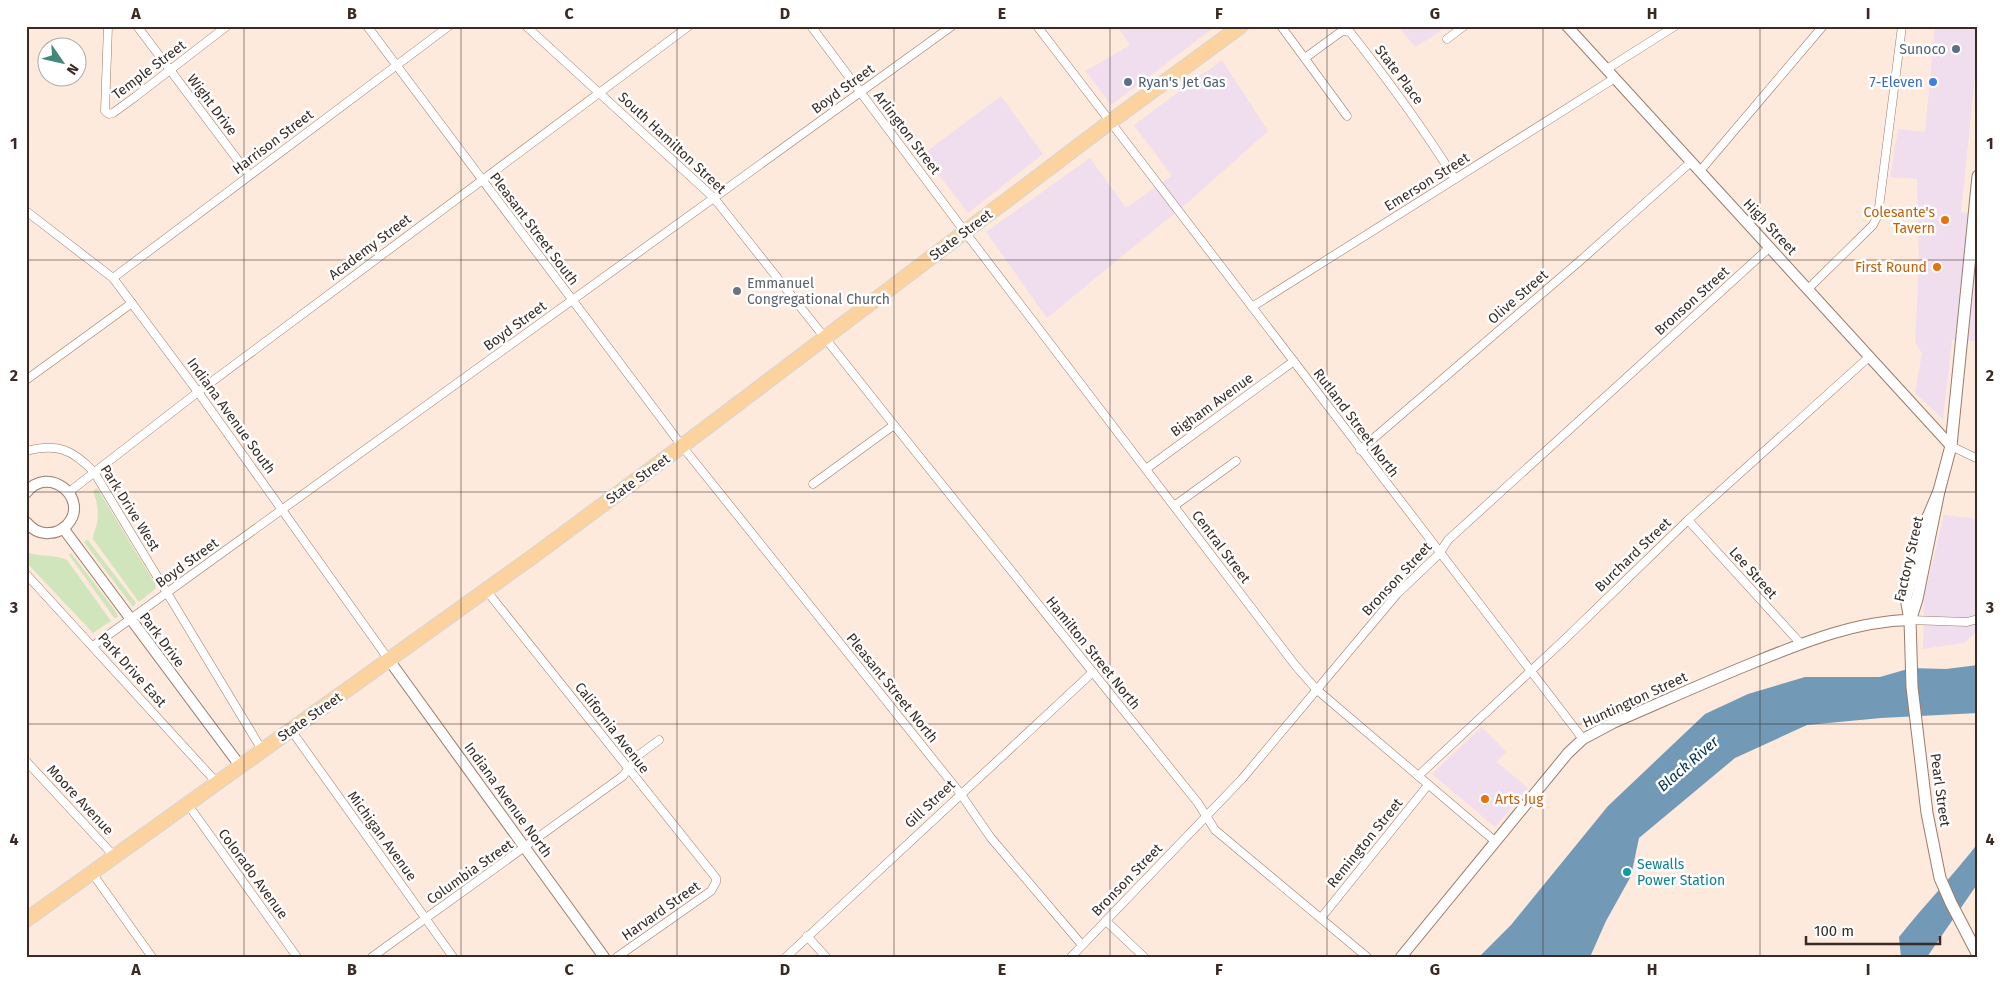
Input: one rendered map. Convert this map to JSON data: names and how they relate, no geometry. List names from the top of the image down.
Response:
{
  "streets": {
    "highway": ["State Street"],
    "main road": ["Factory Street", "Pearl Street"],
    "street": [
      "Temple Street",
      "State Place",
      "Boyd Street",
      "Wight Drive",
      "Arlington Street",
      "Harrison Street",
      "South Hamilton Street",
      "Emerson Street",
      "High Street",
      "Pleasant Street South",
      "Academy Street",
      "Olive Street",
      "Bronson Street",
      "Bigham Avenue",
      "Indiana Avenue South",
      "Rutland Street North",
      "Park Drive West",
      "Central Street",
      "Burchard Street",
      "Lee Street",
      "Park Drive",
      "Hamilton Street North",
      "Park Drive East",
      "Pleasant Street North",
      "Huntington Street",
      "California Avenue",
      "Moore Avenue",
      "Indiana Avenue North",
      "Gill Street",
      "Michigan Avenue",
      "Remington Street",
      "Columbia Street",
      "Colorado Avenue",
      "Harvard Street"
    ]
  },
  "crossings": [
    ["Temple Street", "Wight Drive"],
    ["State Place", "Emerson Street"],
    ["Boyd Street", "Arlington Street"],
    ["Boyd Street", "South Hamilton Street"],
    ["Boyd Street", "Pleasant Street South"],
    ["Boyd Street", "Indiana Avenue South"],
    ["Boyd Street", "Park Drive West"],
    ["Boyd Street", "Park Drive"],
    ["Boyd Street", "Park Drive East"],
    ["Wight Drive", "Harrison Street"],
    ["Arlington Street", "State Street"],
    ["Arlington Street", "Central Street"],
    ["Harrison Street", "Pleasant Street South"],
    ["Harrison Street", "Indiana Avenue South"],
    ["South Hamilton Street", "State Street"],
    ["South Hamilton Street", "Academy Street"],
    ["South Hamilton Street", "Hamilton Street North"],
    ["Emerson Street", "High Street"],
    ["Emerson Street", "Rutland Street North"],
    ["High Street", "Olive Street"],
    ["High Street", "Bronson Street"],
    ["High Street", "Burchard Street"],
    ["High Street", "Factory Street"],
    ["Pleasant Street South", "State Street"],
    ["Pleasant Street South", "Academy Street"],
    ["Pleasant Street South", "Pleasant Street North"],
    ["State Street", "Indiana Avenue South"],
    ["State Street", "Rutland Street North"],
    ["State Street", "Park Drive West"],
    ["State Street", "Central Street"],
    ["State Street", "Park Drive"],
    ["State Street", "Hamilton Street North"],
    ["State Street", "Park Drive East"],
    ["State Street", "Pleasant Street North"],
    ["State Street", "California Avenue"],
    ["State Street", "Moore Avenue"],
    ["State Street", "Indiana Avenue North"],
    ["State Street", "Michigan Avenue"],
    ["State Street", "Colorado Avenue"],
    ["Academy Street", "Indiana Avenue South"],
    ["Academy Street", "Park Drive West"],
    ["Olive Street", "Rutland Street North"],
    ["Bronson Street", "Rutland Street North"],
    ["Bronson Street", "Central Street"],
    ["Bronson Street", "Hamilton Street North"],
    ["Bronson Street", "Pleasant Street North"],
    ["Bigham Avenue", "Rutland Street North"],
    ["Bigham Avenue", "Central Street"],
    ["Indiana Avenue South", "Indiana Avenue North"],
    ["Rutland Street North", "Burchard Street"],
    ["Rutland Street North", "Huntington Street"],
    ["Central Street", "Burchard Street"],
    ["Central Street", "Huntington Street"],
    ["Central Street", "Remington Street"],
    ["Burchard Street", "Lee Street"],
    ["Factory Street", "Huntington Street"],
    ["Factory Street", "Pearl Street"],
    ["Lee Street", "Huntington Street"],
    ["Hamilton Street North", "Gill Street"],
    ["Hamilton Street North", "Remington Street"],
    ["Pleasant Street North", "Gill Street"],
    ["Huntington Street", "Pearl Street"],
    ["California Avenue", "Columbia Street"],
    ["California Avenue", "Harvard Street"],
    ["Indiana Avenue North", "Columbia Street"],
    ["Michigan Avenue", "Columbia Street"]
  ],
  "water": ["Black River"],
  "places": [
    "Sunoco",
    "Ryan's Jet Gas",
    "7-Eleven",
    "Colesante's Tavern",
    "First Round",
    "Emmanuel Congregational Church",
    "Arts Jug",
    "Sewalls Power Station"
  ],
  "scale_bar": "100 m",
  "north": "bottom right",
  "grid": {
    "columns": [
      "A",
      "B",
      "C",
      "D",
      "E",
      "F",
      "G",
      "H",
      "I"
    ],
    "rows": [
      "1",
      "2",
      "3",
      "4"
    ]
  }
}
